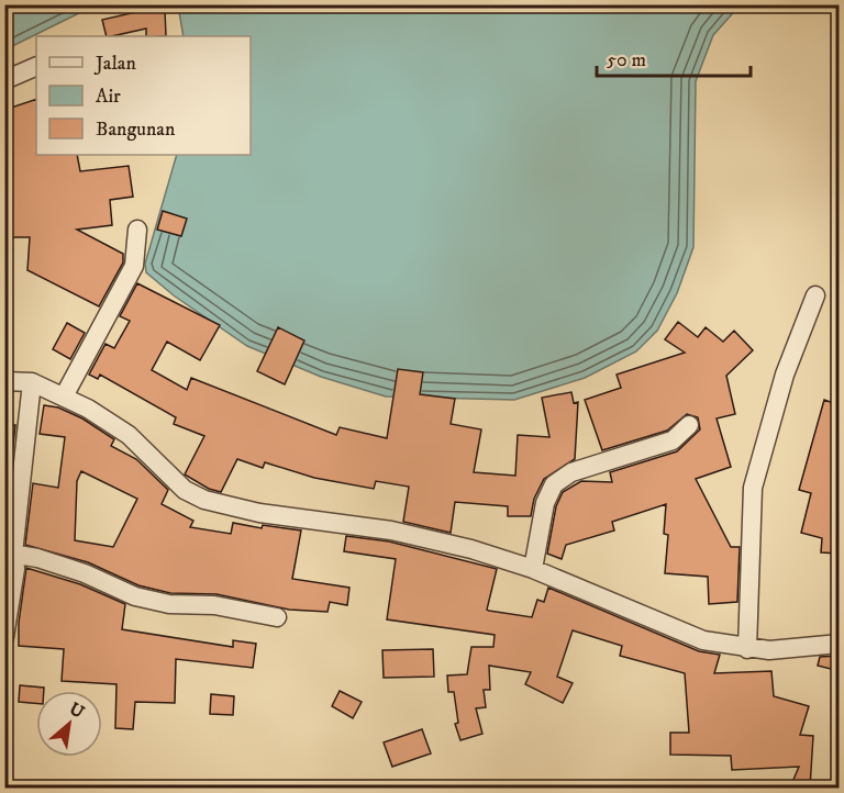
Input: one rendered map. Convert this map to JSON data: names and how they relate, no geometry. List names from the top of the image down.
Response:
{
  "legend": ["Jalan", "Air", "Bangunan"],
  "scale_bar": "50 m",
  "north": "top right"
}
